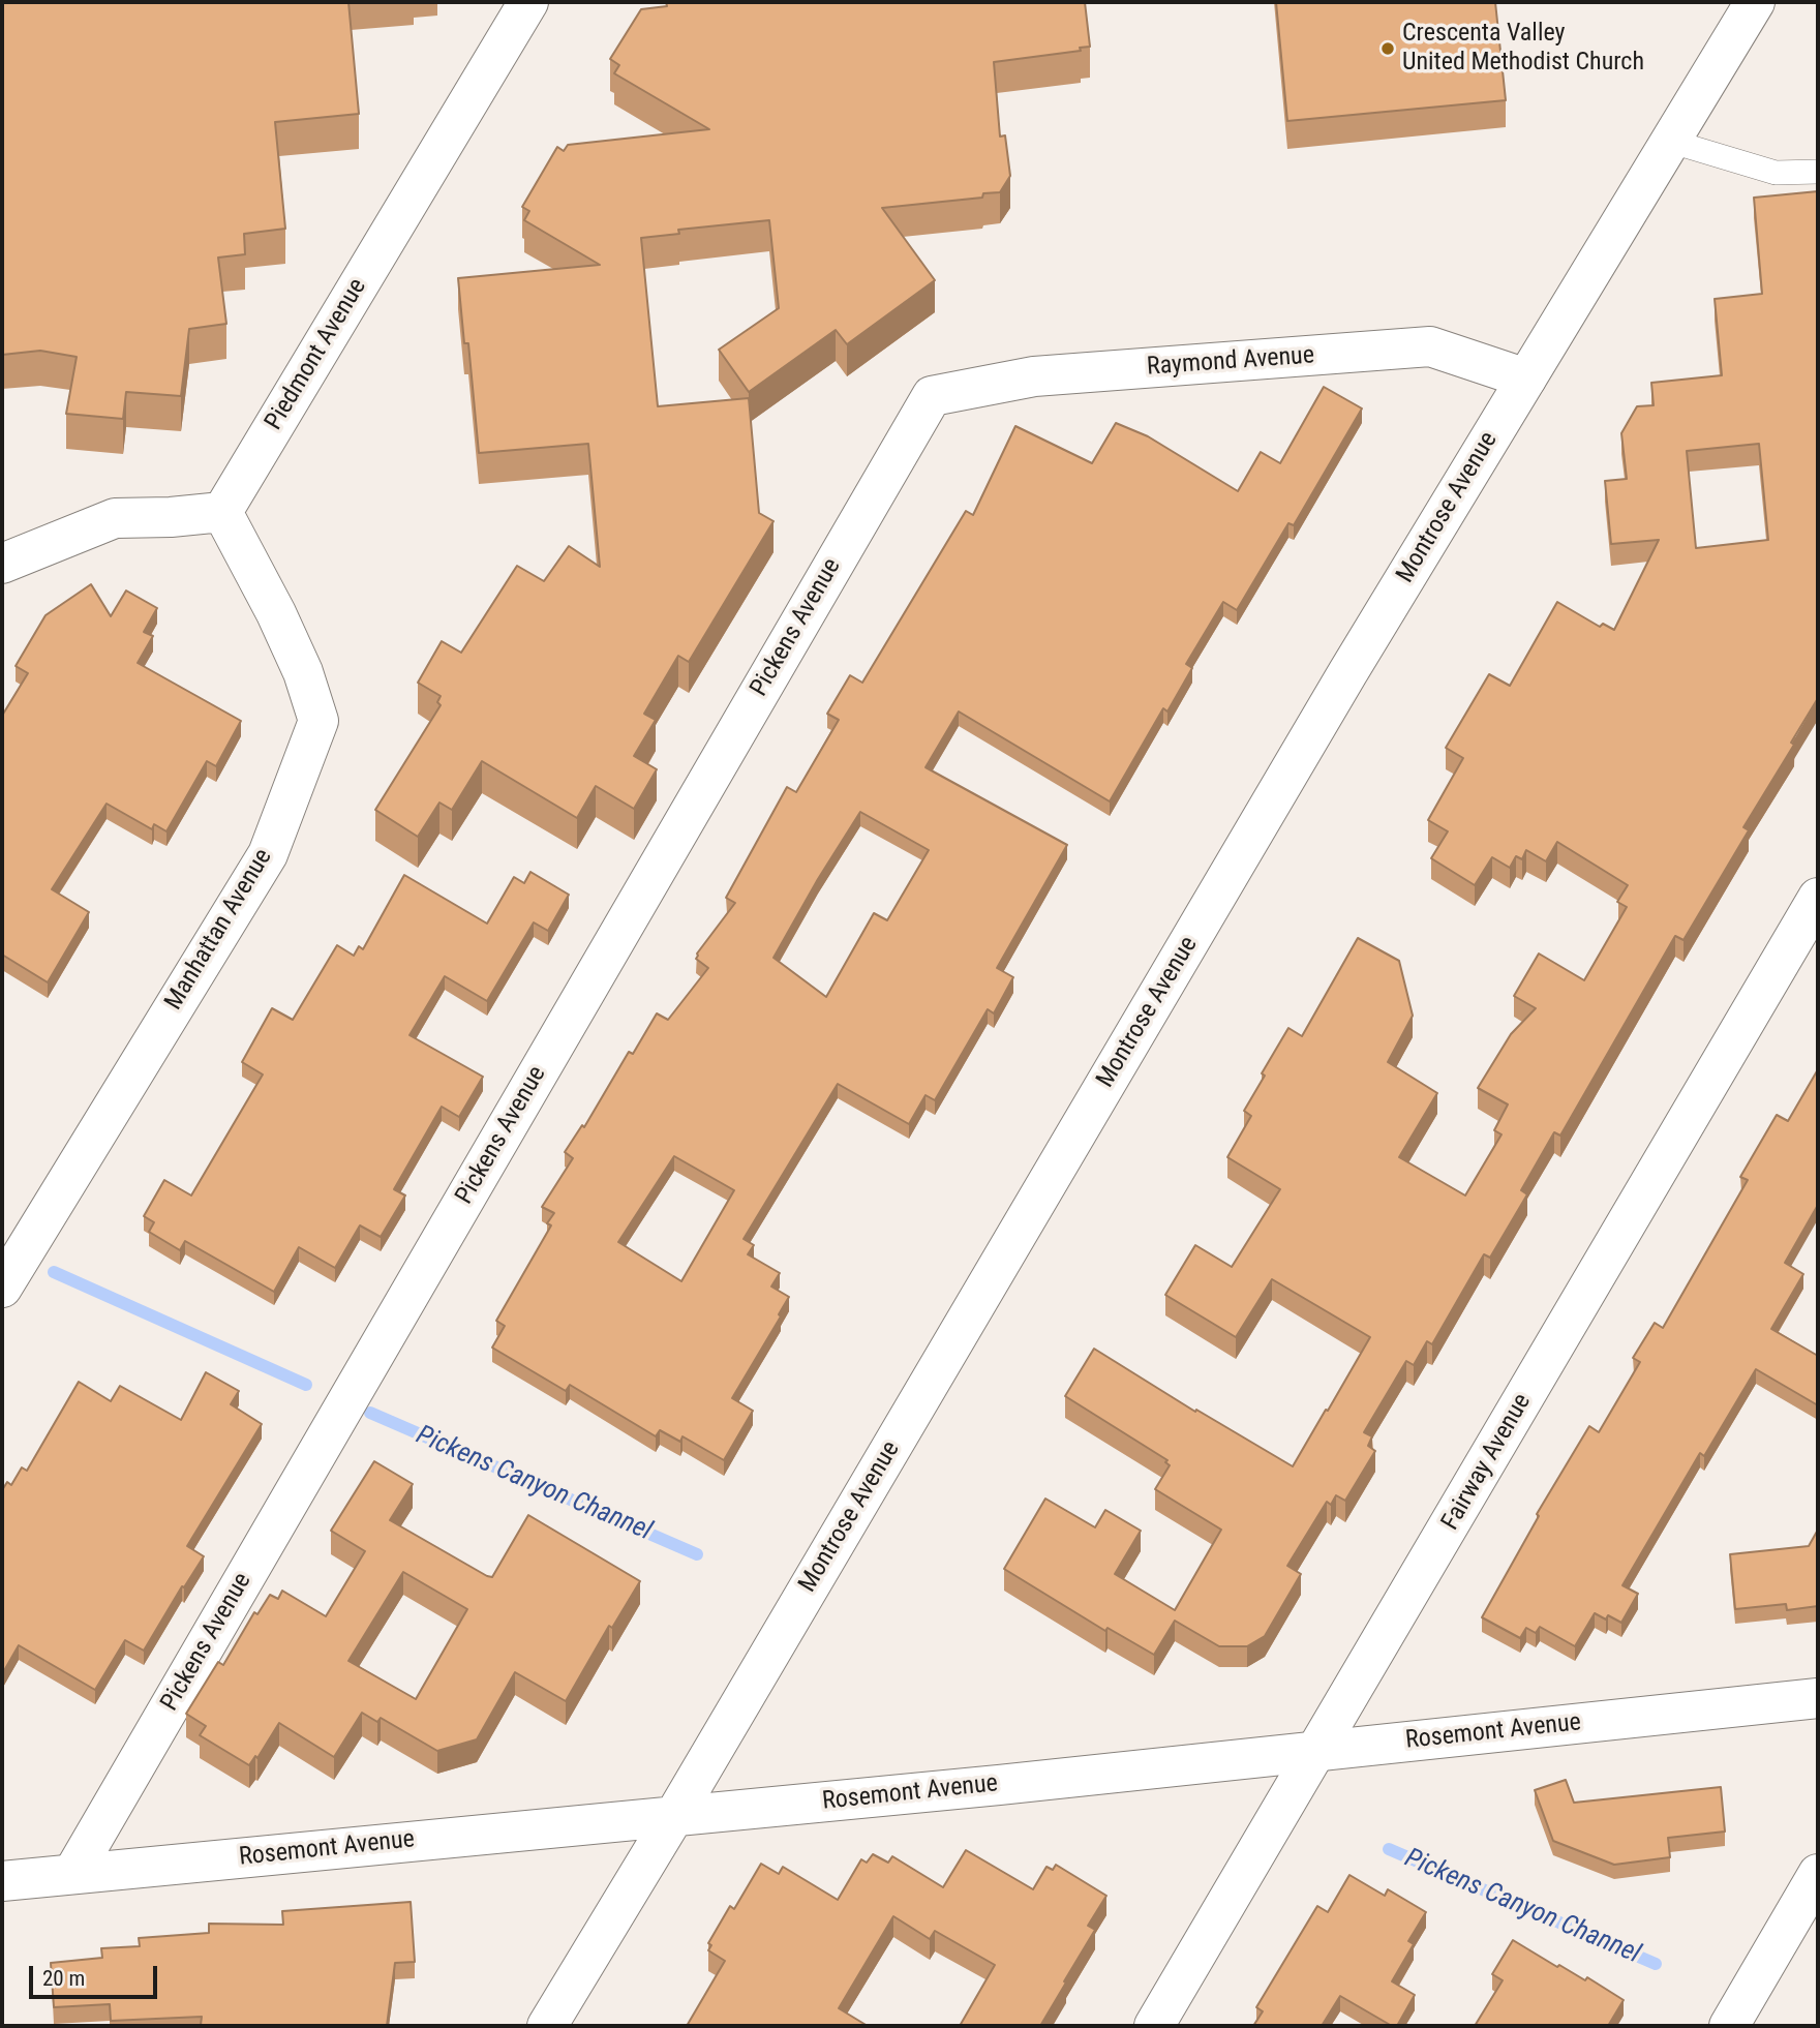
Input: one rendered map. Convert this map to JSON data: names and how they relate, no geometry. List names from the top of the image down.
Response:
{
  "streets": {
    "street": [
      "Piedmont Avenue",
      "Raymond Avenue",
      "Montrose Avenue",
      "Pickens Avenue",
      "Manhattan Avenue",
      "Fairway Avenue",
      "Rosemont Avenue"
    ]
  },
  "crossings": [
    ["Piedmont Avenue", "Manhattan Avenue"],
    ["Raymond Avenue", "Montrose Avenue"],
    ["Raymond Avenue", "Pickens Avenue"],
    ["Montrose Avenue", "Rosemont Avenue"],
    ["Pickens Avenue", "Rosemont Avenue"],
    ["Fairway Avenue", "Rosemont Avenue"]
  ],
  "water": ["Pickens Canyon Channel"],
  "places": ["Crescenta Valley United Methodist Church"],
  "scale_bar": "20 m"
}
